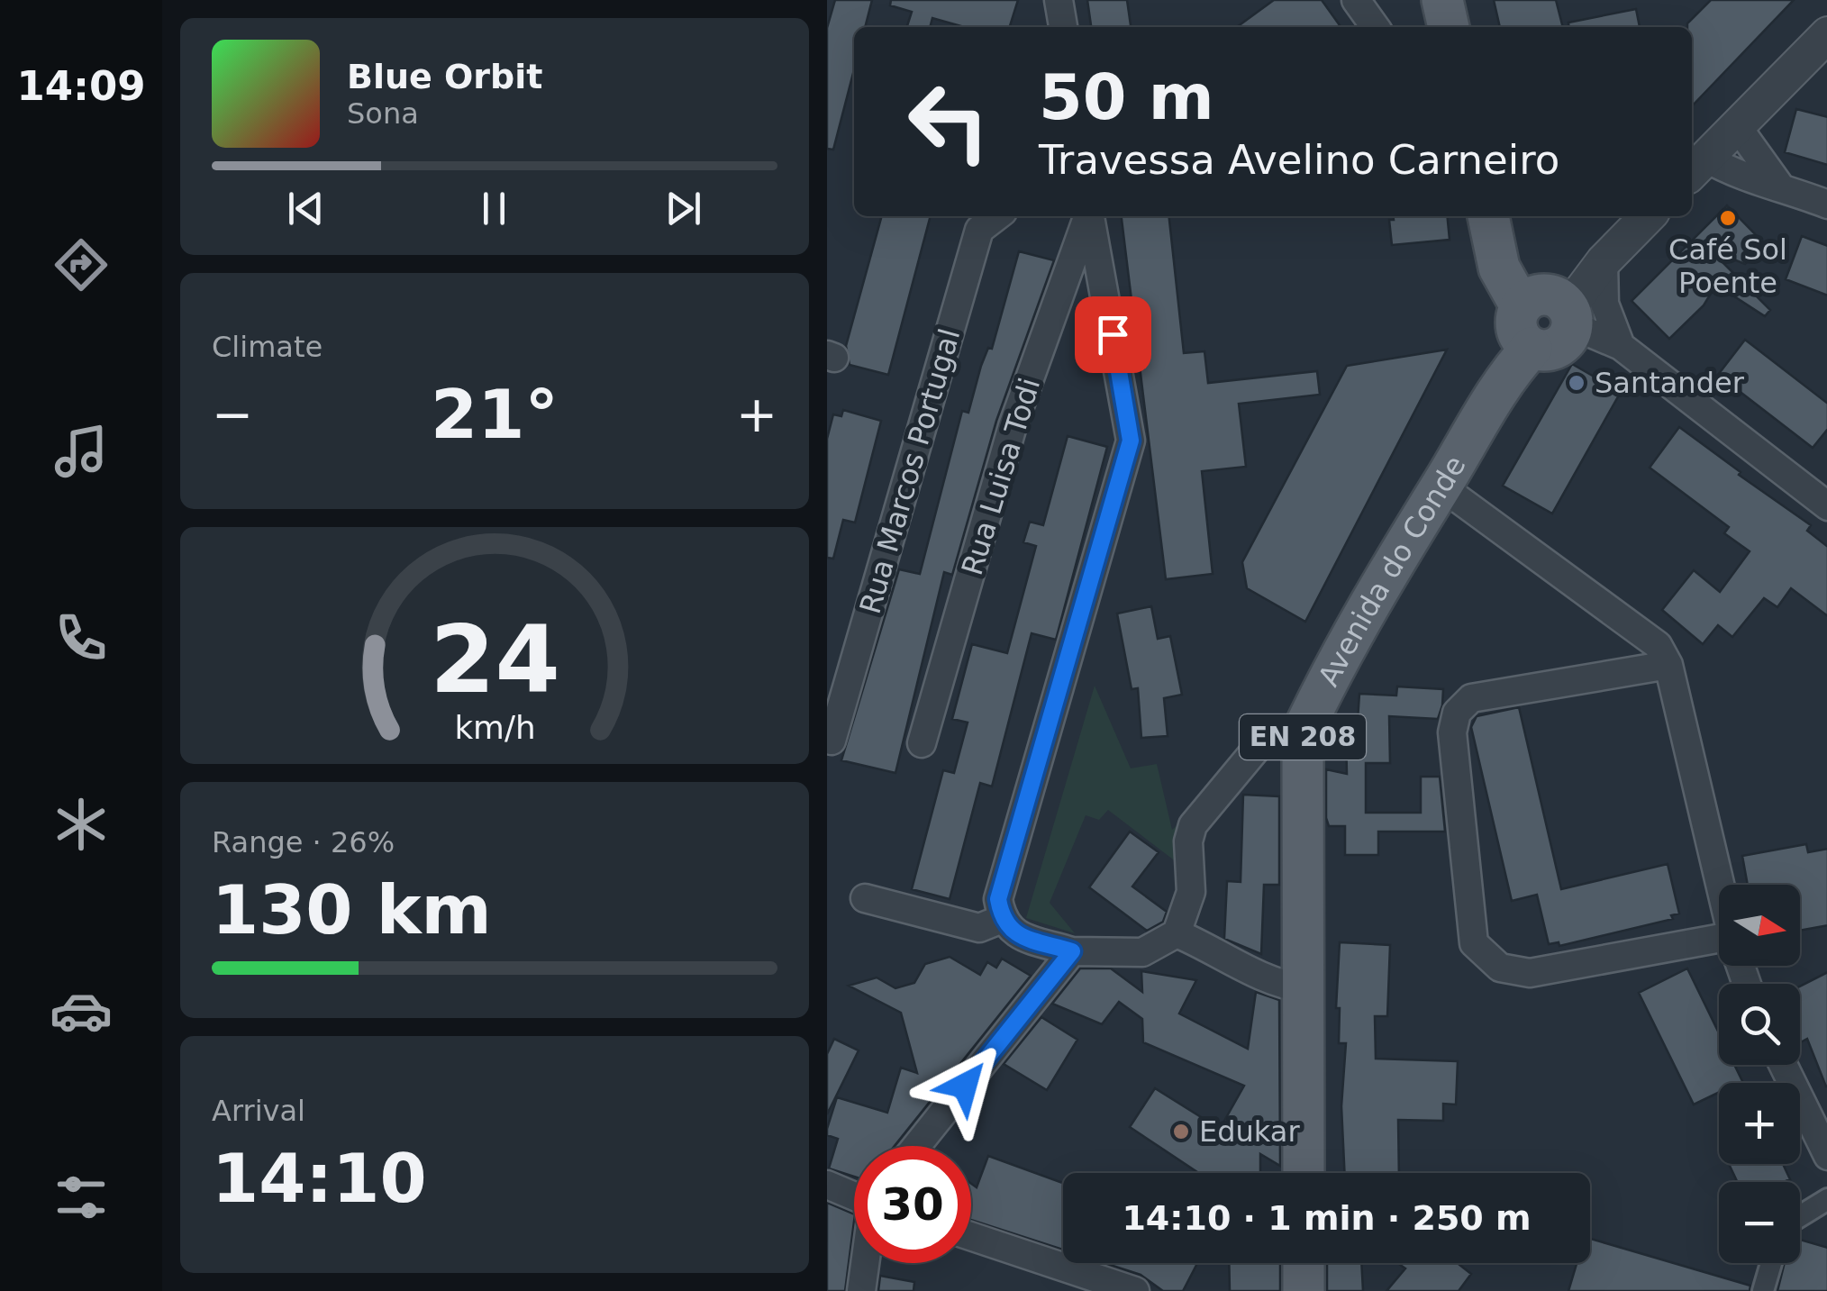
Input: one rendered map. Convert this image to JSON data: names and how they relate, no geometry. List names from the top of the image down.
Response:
{
  "streets": {
    "main road": ["Avenida do Conde", "EN 208"],
    "street": ["Rua Marcos Portugal", "Rua Luisa Todi"]
  },
  "places": ["Café Sol Poente", "Santander", "Edukar"],
  "north": "right",
  "page": {
    "tabs": "14:09",
    "turn": ["50 m", "Travessa Avelino Carneiro"],
    "song": ["Blue Orbit", "Sona"],
    "tile": [
      "Climate",
      ["Range · 26%", "130 km"],
      ["Arrival", "14:10"]
    ],
    "heat": ["−", "21°", "+"],
    "map_buttons": ["+", "−"],
    "limit": "30",
    "trip": "14:10 · 1 min · 250 m",
    "gauge": ["24", "km/h"]
  }
}
